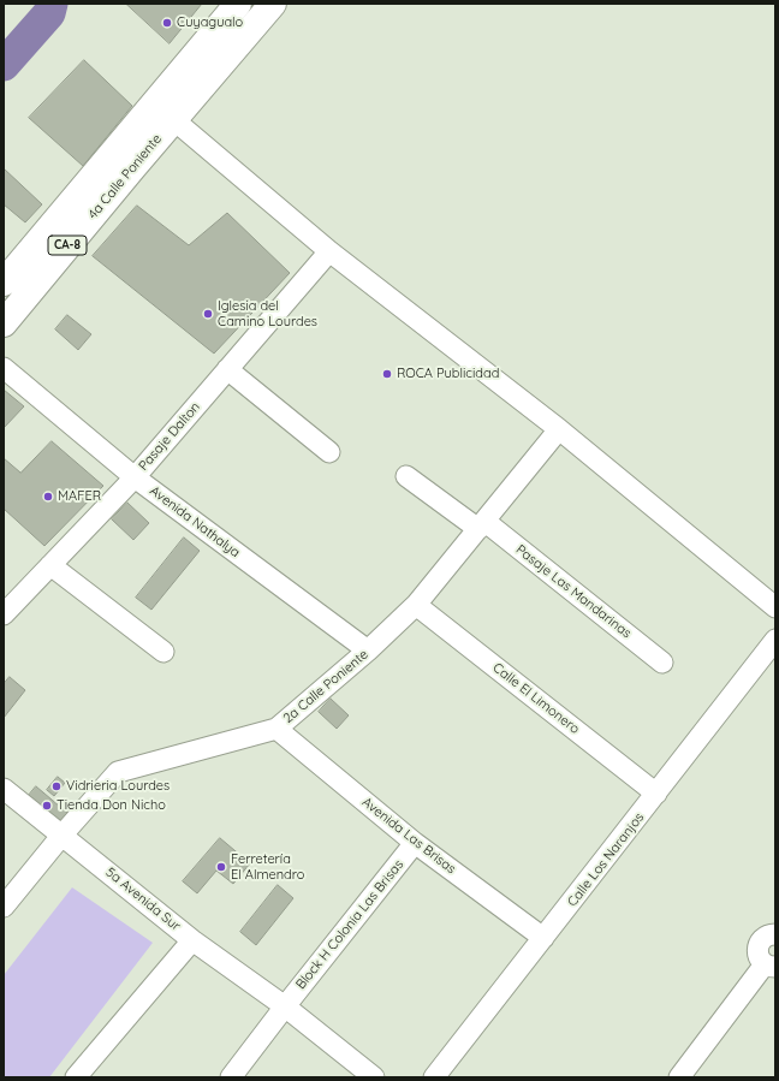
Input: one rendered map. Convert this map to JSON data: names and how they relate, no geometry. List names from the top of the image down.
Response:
{
  "streets": {
    "highway": ["4a Calle Poniente", "CA-8"],
    "street": [
      "Pasaje Dalton",
      "Avenida Nathalya",
      "Pasaje Las Mandarinas",
      "2a Calle Poniente",
      "Calle El Limonero",
      "Avenida Las Brisas",
      "Calle Los Naranjos",
      "5a Avenida Sur",
      "Block H Colonia Las Brisas"
    ]
  },
  "crossings": [
    ["4a Calle Poniente", "CA-8"],
    ["Pasaje Dalton", "Avenida Nathalya"],
    ["Avenida Nathalya", "2a Calle Poniente"],
    ["Pasaje Las Mandarinas", "2a Calle Poniente"],
    ["2a Calle Poniente", "Calle El Limonero"],
    ["2a Calle Poniente", "Avenida Las Brisas"],
    ["2a Calle Poniente", "5a Avenida Sur"],
    ["Calle El Limonero", "Calle Los Naranjos"],
    ["Avenida Las Brisas", "Calle Los Naranjos"],
    ["Avenida Las Brisas", "Block H Colonia Las Brisas"],
    ["5a Avenida Sur", "Block H Colonia Las Brisas"]
  ],
  "places": [
    "Cuyagualo",
    "Iglesia del Camino Lourdes",
    "ROCA Publicidad",
    "MAFER",
    "Vidrieria Lourdes",
    "Tienda Don Nicho",
    "Ferretería El Almendro"
  ]
}
